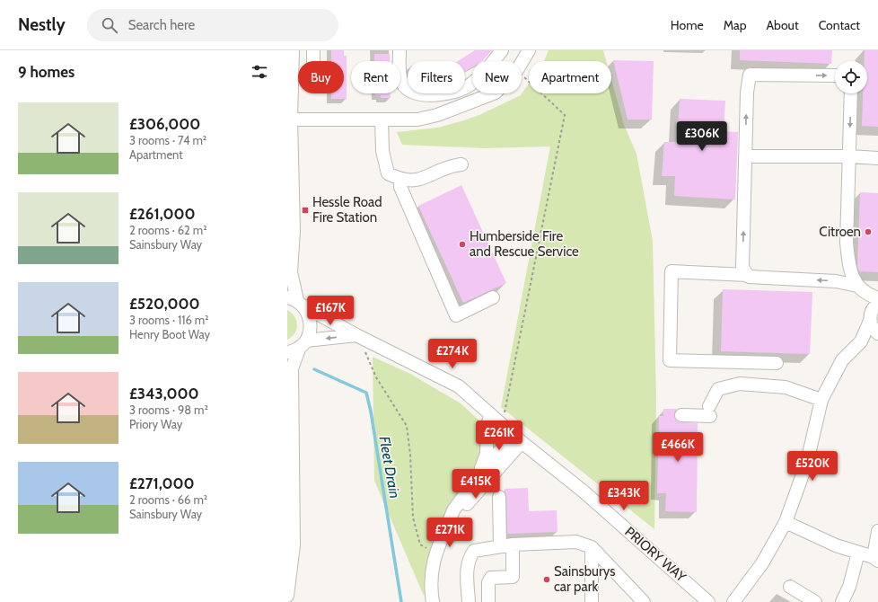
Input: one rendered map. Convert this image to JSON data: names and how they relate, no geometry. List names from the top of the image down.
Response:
{
  "streets": {
    "street": ["PRIORY WAY"]
  },
  "water": ["Fleet Drain"],
  "places": {
    "transit": ["Hessle Road Fire Station"],
    "other": ["Citroen", "Humberside Fire and Rescue Service", "Sainsburys car park"]
  },
  "page": {
    "header": "Nestly",
    "search": "Search here",
    "nav": [
      "Home",
      "Map",
      "About",
      "Contact"
    ],
    "heading": "9 homes",
    "chip": [
      "Buy",
      "Rent",
      "Filters",
      "New",
      "Apartment"
    ],
    "list": [
      {
        "name": "£306,000",
        "note": "3 rooms · 74 m² · Apartment"
      },
      {
        "name": "£261,000",
        "note": "2 rooms · 62 m² · Sainsbury Way"
      },
      {
        "name": "£520,000",
        "note": "3 rooms · 116 m² · Henry Boot Way"
      },
      {
        "name": "£343,000",
        "note": "3 rooms · 98 m² · Priory Way"
      },
      {
        "name": "£271,000",
        "note": "2 rooms · 66 m² · Sainsbury Way"
      }
    ],
    "price": [
      "£306K",
      "£167K",
      "£274K",
      "£261K",
      "£466K",
      "£520K",
      "£415K",
      "£343K",
      "£271K"
    ]
  }
}
